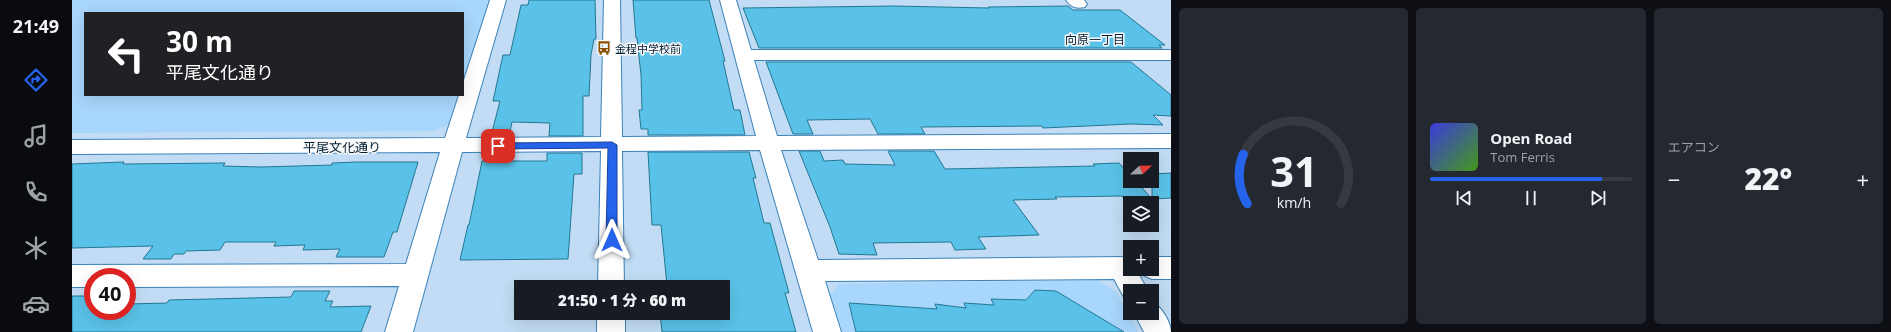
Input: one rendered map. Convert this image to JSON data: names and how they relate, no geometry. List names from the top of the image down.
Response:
{
  "streets": {
    "street": ["平尾文化通り"]
  },
  "districts": ["向原一丁目"],
  "places": {
    "bus stop": ["金程中学校前"]
  },
  "north": "right",
  "page": {
    "tabs": "21:49",
    "tile": "エアコン",
    "turn": ["30 m", "平尾文化通り"],
    "song": ["Open Road", "Tom Ferris"],
    "map_buttons": ["+", "−"],
    "heat": ["−", "22°", "+"],
    "limit": "40",
    "trip": "21:50 · 1 分 · 60 m",
    "gauge": ["31", "km/h"]
  }
}
